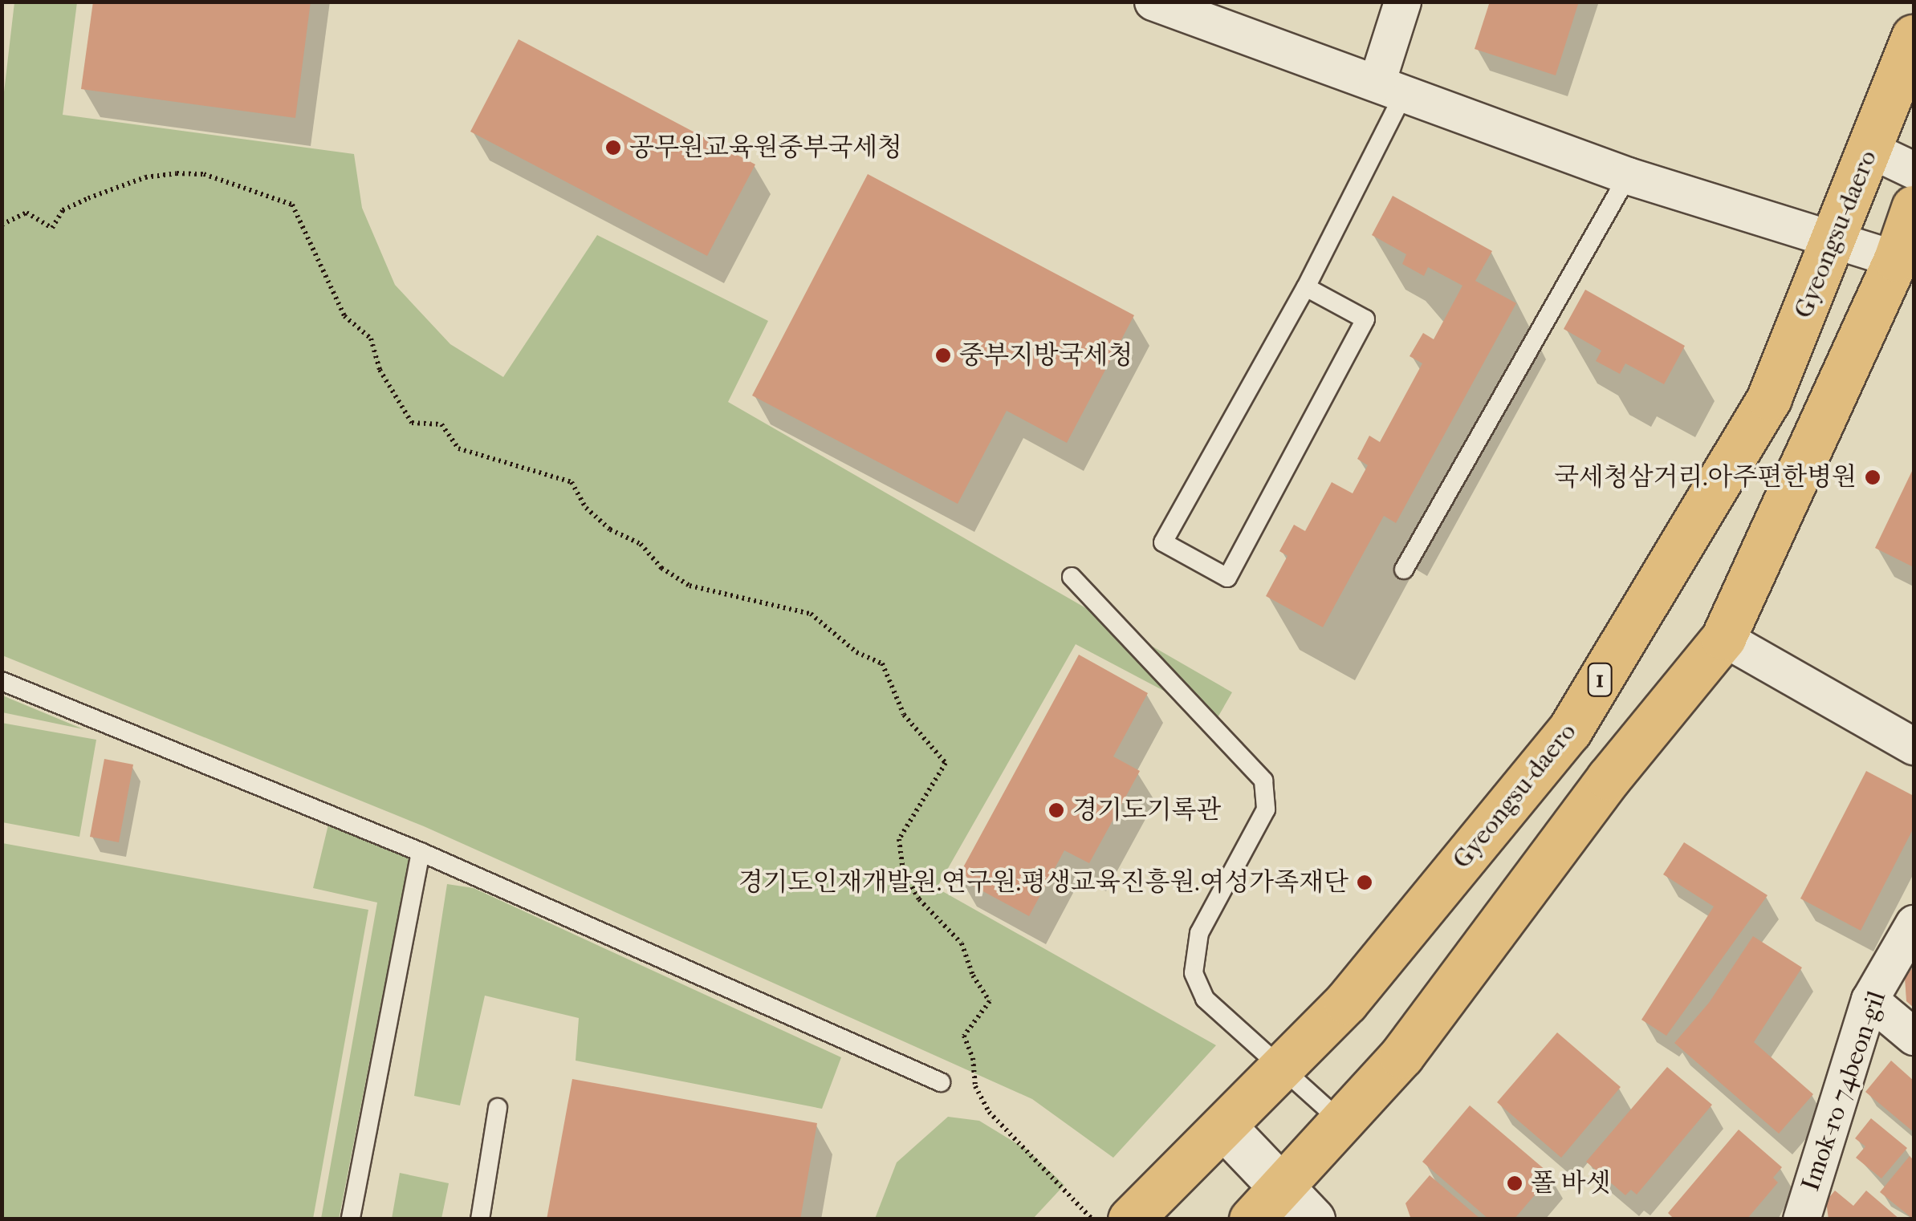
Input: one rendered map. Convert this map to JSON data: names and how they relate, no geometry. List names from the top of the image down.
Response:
{
  "streets": {
    "main road": ["Gyeongsu-daero", "1"],
    "street": ["Imok-ro 74beon-gil"]
  },
  "places": [
    "공무원교육원중부국세청",
    "중부지방국세청",
    "국세청삼거리.아주편한병원",
    "경기도기록관",
    "경기도인재개발원.연구원.평생교육진흥원.여성가족재단",
    "폴 바셋"
  ]
}
